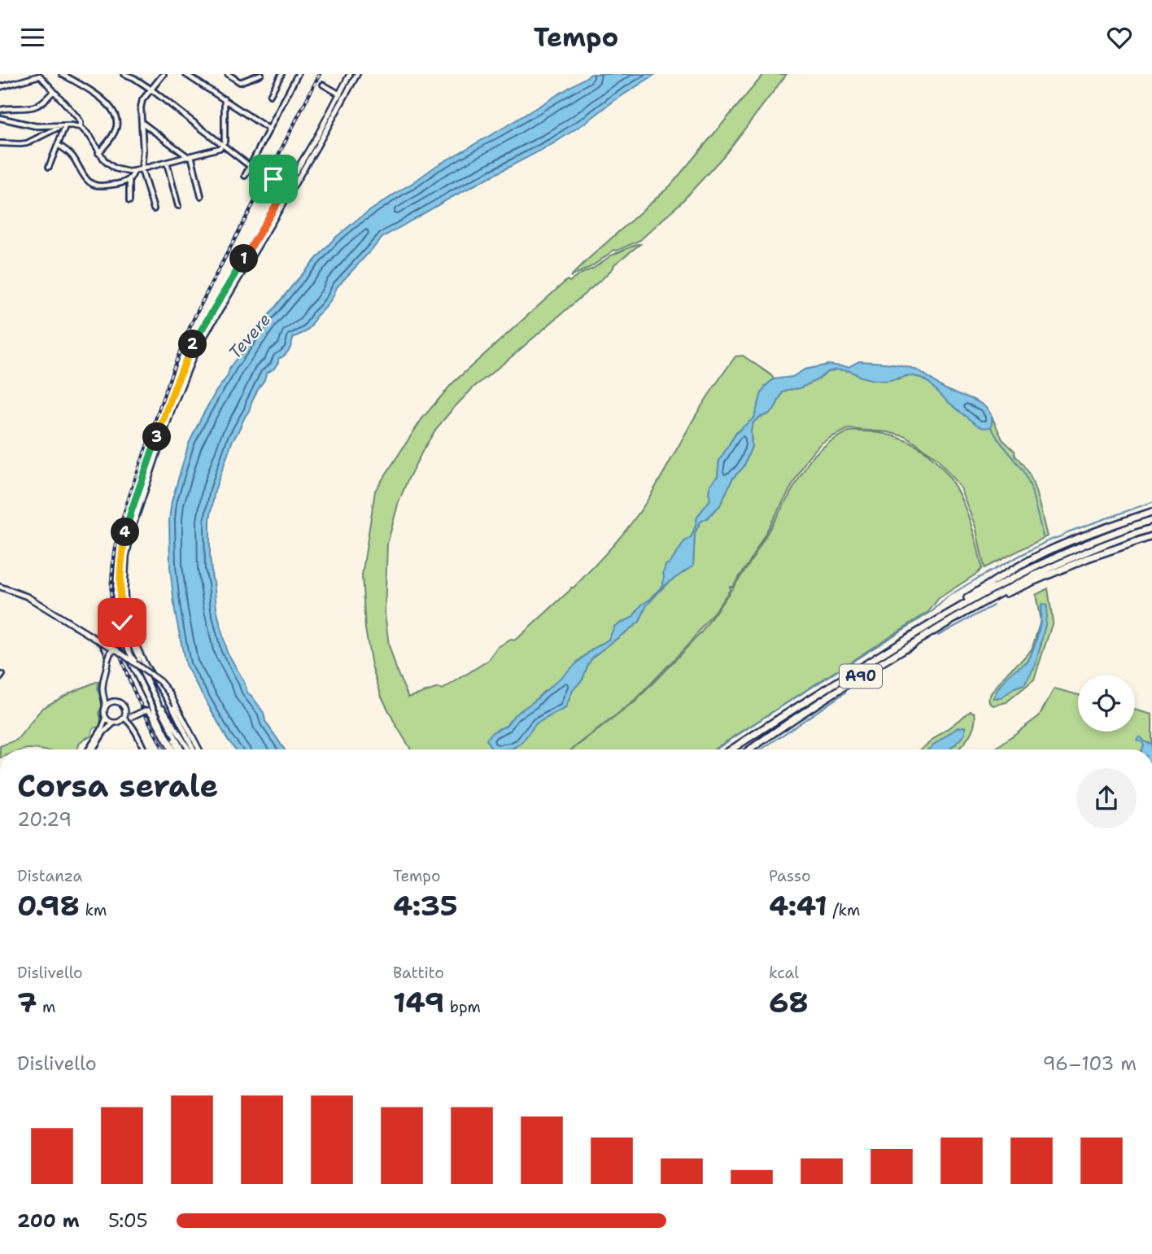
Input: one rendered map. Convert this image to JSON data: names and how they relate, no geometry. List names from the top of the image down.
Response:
{
  "streets": {
    "highway": ["A90"]
  },
  "water": ["Tevere"],
  "page": {
    "header": "Tempo",
    "pins": [
      "1",
      "2",
      "3",
      "4"
    ],
    "heading": ["Corsa serale", "20:29"],
    "stats": [
      ["Distanza", "0.98 km"],
      ["Tempo", "4:35"],
      ["Passo", "4:41 /km"],
      ["Dislivello", "7 m"],
      ["Battito", "149 bpm"],
      ["kcal", "68"]
    ],
    "chart": ["Dislivello", "96–103 m"],
    "list": [
      {
        "name": "200 m",
        "note": "5:05"
      }
    ]
  }
}
